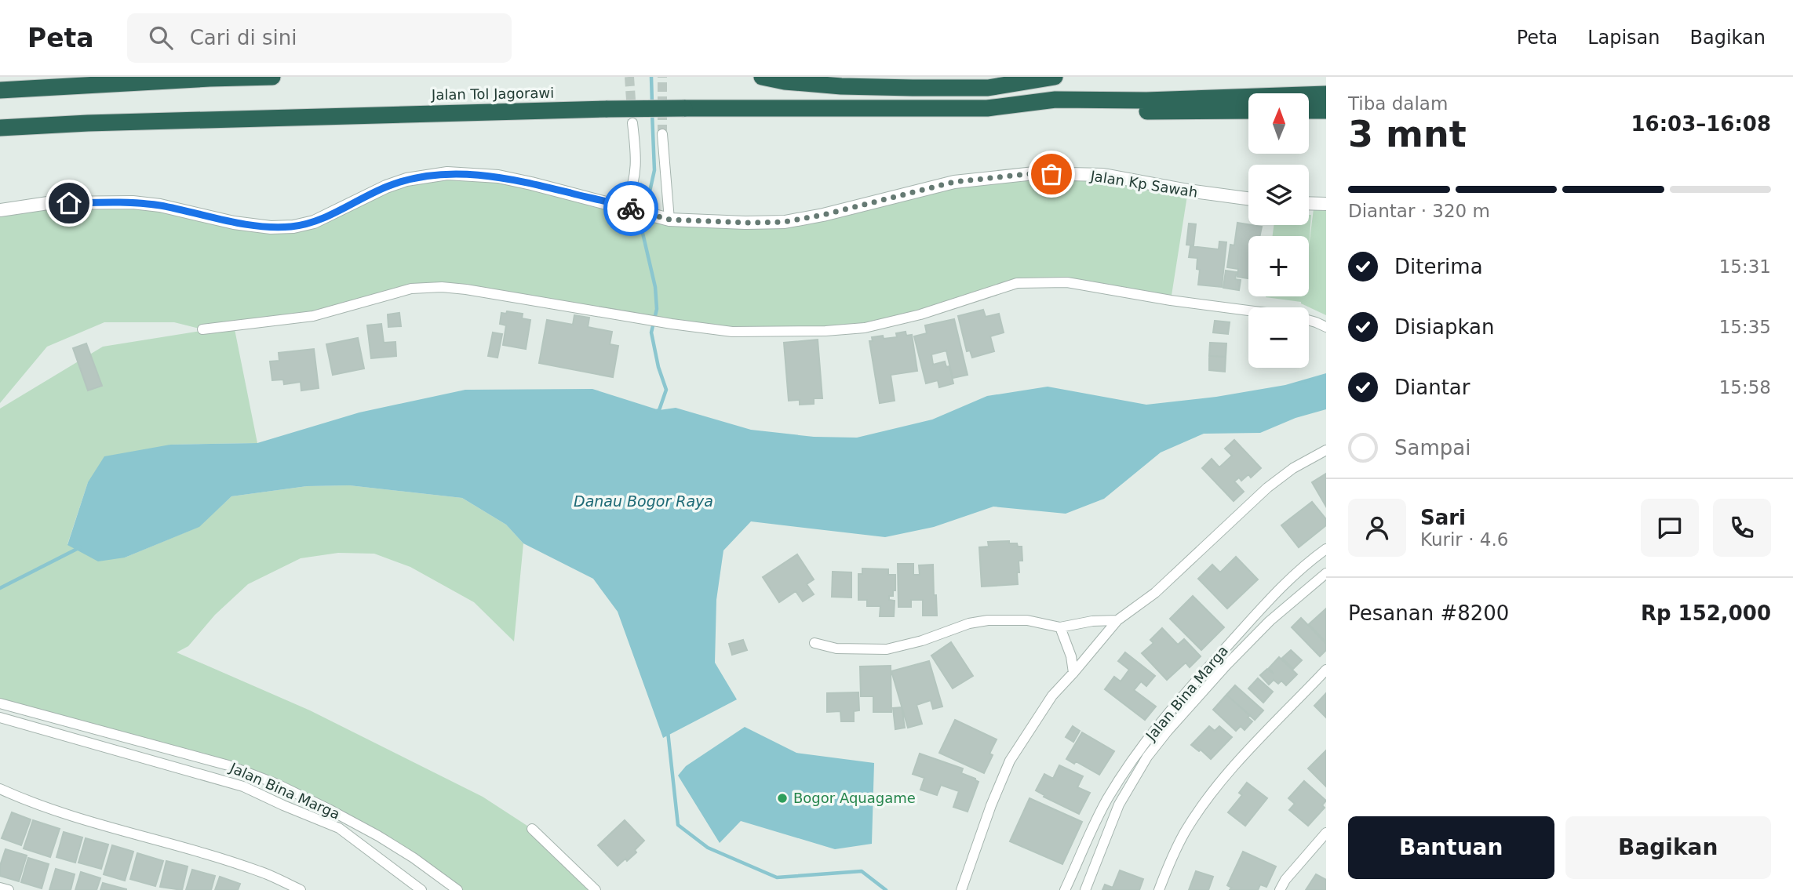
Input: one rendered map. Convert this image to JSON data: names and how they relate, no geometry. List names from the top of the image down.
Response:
{
  "streets": {
    "highway": ["Jalan Tol Jagorawi"],
    "street": ["Jalan Kp Sawah", "Jalan Bina Marga"]
  },
  "water": ["Danau Bogor Raya"],
  "places": ["Bogor Aquagame"],
  "north": "top",
  "page": {
    "header": "Peta",
    "search": "Cari di sini",
    "nav": ["Peta", "Lapisan", "Bagikan"],
    "heading": ["3 mnt", "Tiba dalam", "16:03–16:08"],
    "panel": [
      "Sari",
      "Kurir · 4.6",
      "Pesanan #8200",
      "Rp 152,000"
    ],
    "map_buttons": ["+", "−"],
    "bar": "Diantar · 320 m",
    "list": [
      ["Diterima", "15:31"],
      ["Disiapkan", "15:35"],
      ["Diantar", "15:58"],
      "Sampai"
    ],
    "buttons": ["Bantuan", "Bagikan"]
  }
}
